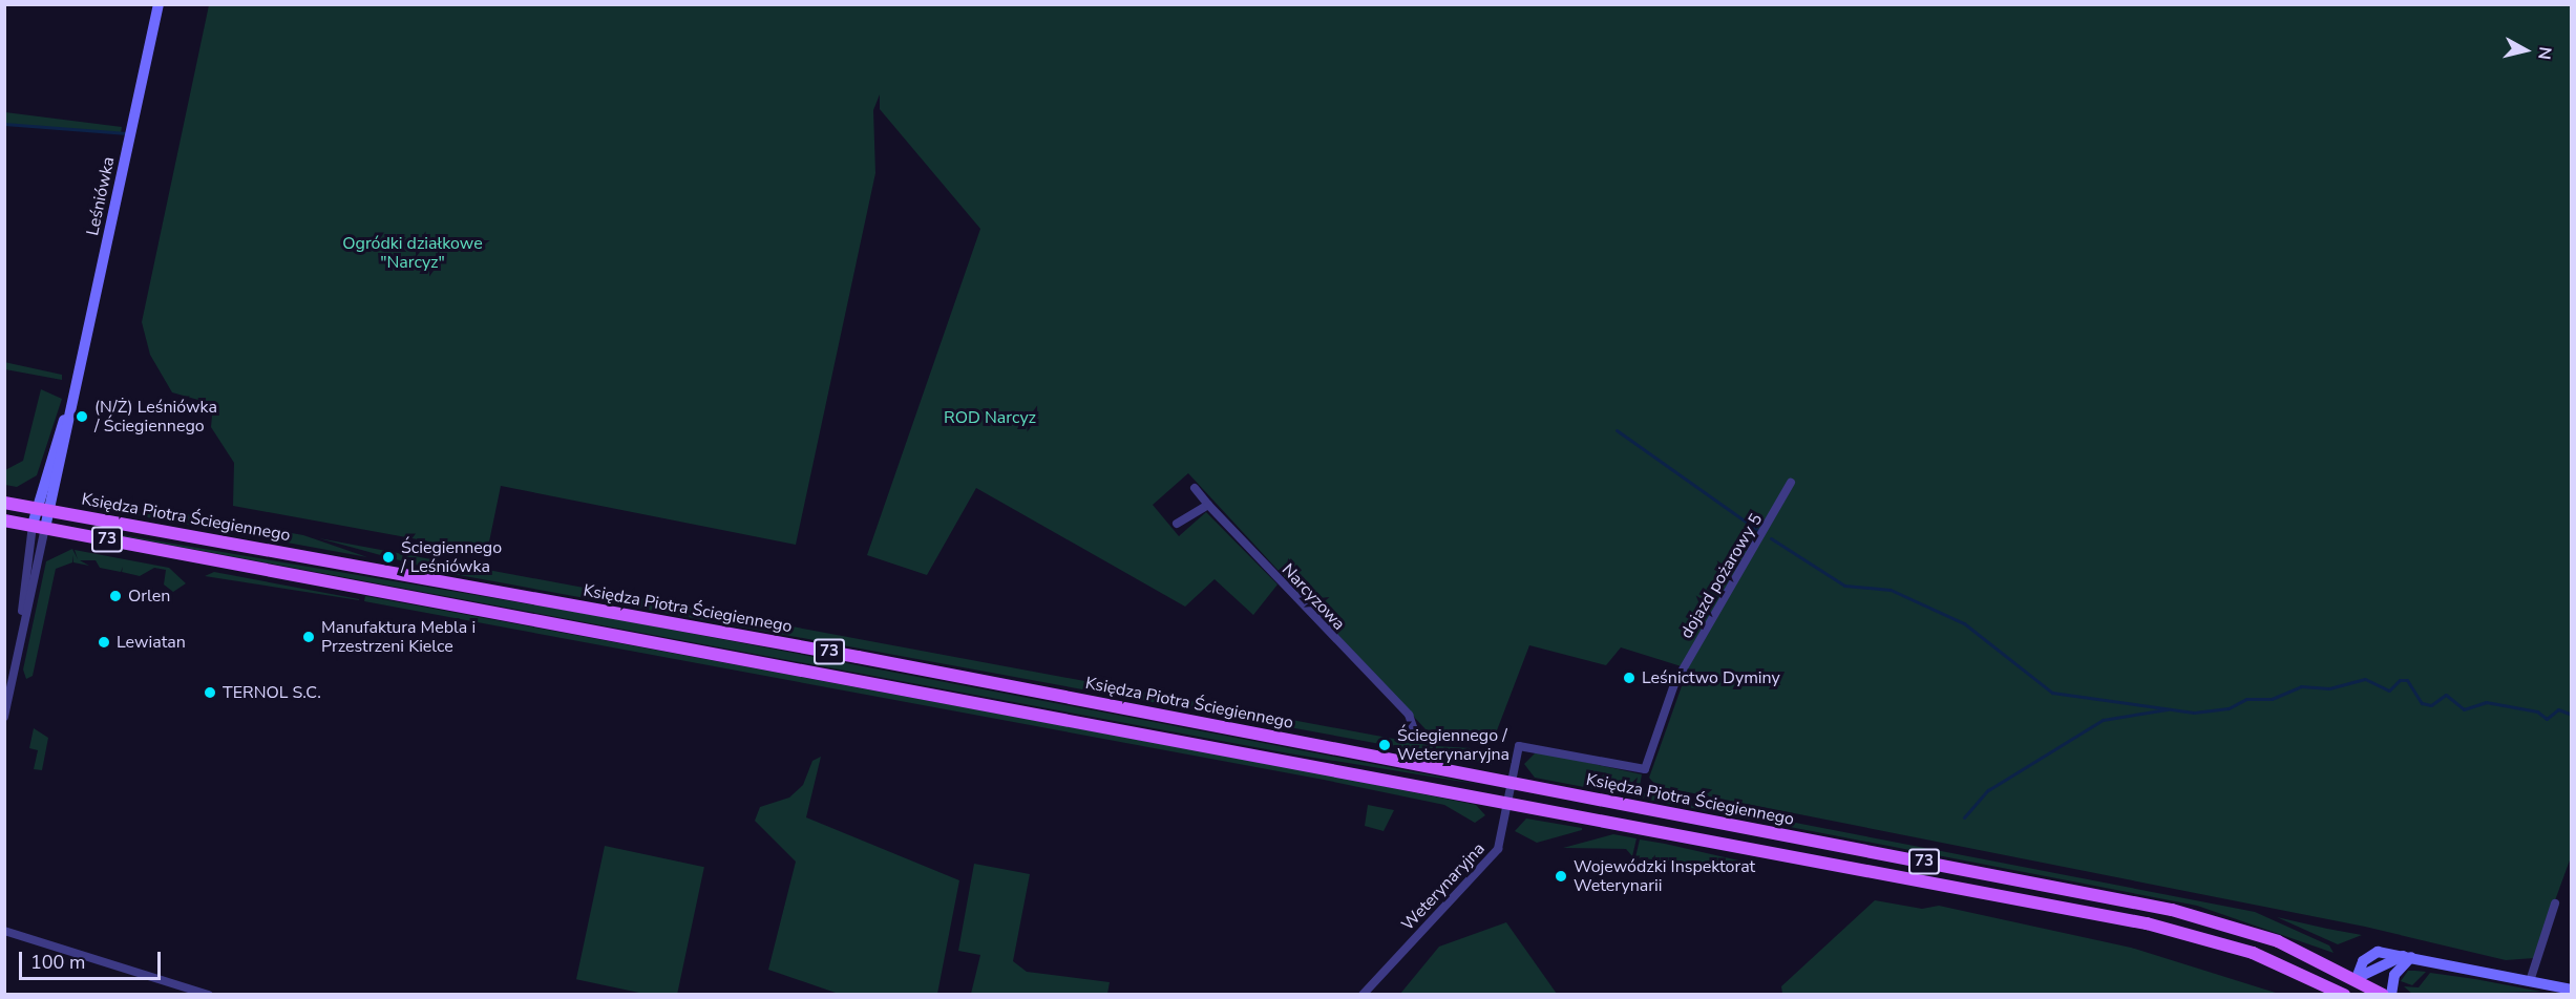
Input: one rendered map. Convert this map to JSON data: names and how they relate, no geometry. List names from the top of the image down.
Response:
{
  "streets": {
    "main road": ["Księdza Piotra Ściegiennego", "73"],
    "street": [
      "Leśniówka",
      "dojazd pożarowy 5",
      "Narcyzowa",
      "Weterynaryjna"
    ]
  },
  "crossings": [
    ["Leśniówka", "Księdza Piotra Ściegiennego"],
    ["Księdza Piotra Ściegiennego", "73"],
    ["Księdza Piotra Ściegiennego", "dojazd pożarowy 5"],
    ["Księdza Piotra Ściegiennego", "Weterynaryjna"],
    ["dojazd pożarowy 5", "Weterynaryjna"]
  ],
  "parks": ["Ogródki działkowe \"Narcyz\"", "ROD Narcyz"],
  "places": [
    "(N/Ż) Leśniówka / Ściegiennego",
    "Ściegiennego / Leśniówka",
    "Orlen",
    "Manufaktura Mebla i Przestrzeni Kielce",
    "Lewiatan",
    "Leśnictwo Dyminy",
    "TERNOL S.C.",
    "Ściegiennego / Weterynaryjna",
    "Wojewódzki Inspektorat Weterynarii"
  ],
  "scale_bar": "100 m",
  "north": "right"
}
